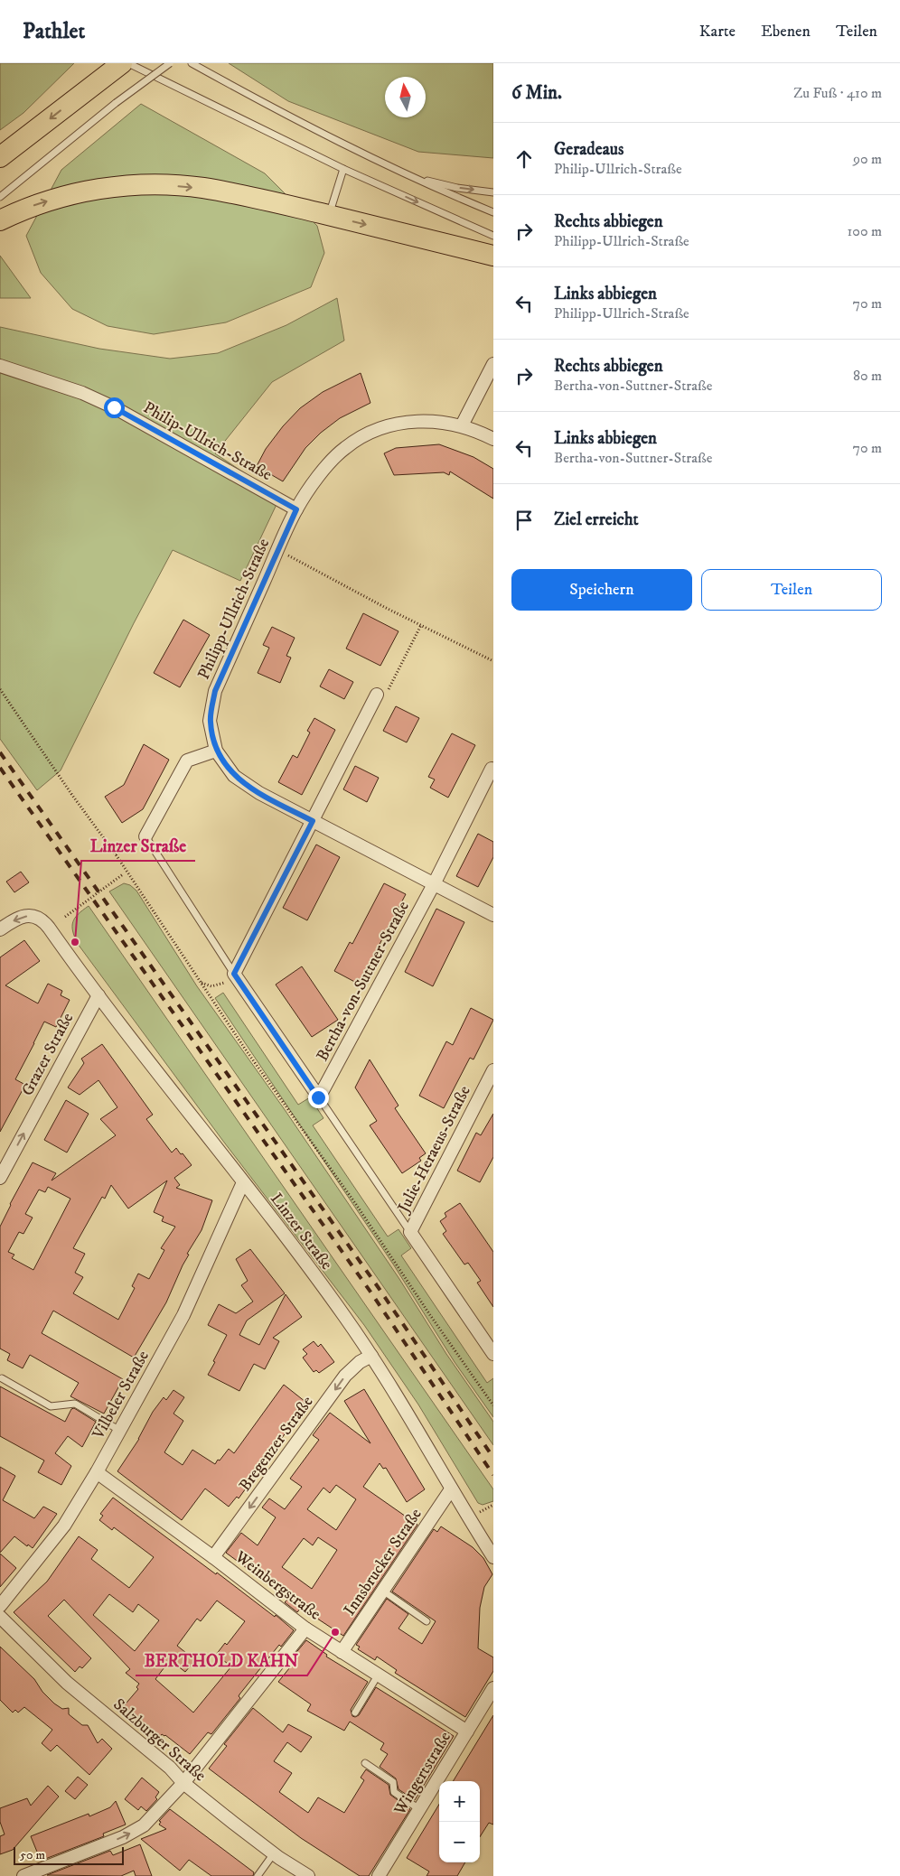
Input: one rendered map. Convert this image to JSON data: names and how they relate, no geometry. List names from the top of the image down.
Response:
{
  "streets": {
    "street": [
      "Philip-Ullrich-Straße",
      "Philipp-Ullrich-Straße",
      "Bertha-von-Suttner-Straße",
      "Grazer Straße",
      "Julie-Heraeus-Straße",
      "Linzer Straße",
      "Vilbeler Straße",
      "Bregenzer Straße",
      "Innsbrucker Straße",
      "Weinbergstraße",
      "Salzburger Straße",
      "Wingertstraße"
    ]
  },
  "crossings": [
    ["Philip-Ullrich-Straße", "Philipp-Ullrich-Straße"],
    ["Philipp-Ullrich-Straße", "Bertha-von-Suttner-Straße"],
    ["Grazer Straße", "Linzer Straße"],
    ["Linzer Straße", "Vilbeler Straße"],
    ["Linzer Straße", "Bregenzer Straße"],
    ["Linzer Straße", "Innsbrucker Straße"],
    ["Vilbeler Straße", "Weinbergstraße"],
    ["Bregenzer Straße", "Weinbergstraße"],
    ["Innsbrucker Straße", "Weinbergstraße"],
    ["Weinbergstraße", "Wingertstraße"]
  ],
  "one_way": ["Grazer Straße", "Bregenzer Straße"],
  "places": ["Linzer Straße", "BERTHOLD KAHN"],
  "scale_bar": "50 m",
  "north": "top",
  "page": {
    "header": "Pathlet",
    "nav": ["Karte", "Ebenen", "Teilen"],
    "heading": ["6 Min.", "Zu Fuß · 410 m"],
    "list": [
      ["Geradeaus", "Philip-Ullrich-Straße", "90 m"],
      ["Rechts abbiegen", "Philipp-Ullrich-Straße", "100 m"],
      ["Links abbiegen", "Philipp-Ullrich-Straße", "70 m"],
      ["Rechts abbiegen", "Bertha-von-Suttner-Straße", "80 m"],
      ["Links abbiegen", "Bertha-von-Suttner-Straße", "70 m"],
      "Ziel erreicht"
    ],
    "buttons": ["Speichern", "Teilen"],
    "map_buttons": ["+", "−"],
    "scale": "50 m"
  }
}
